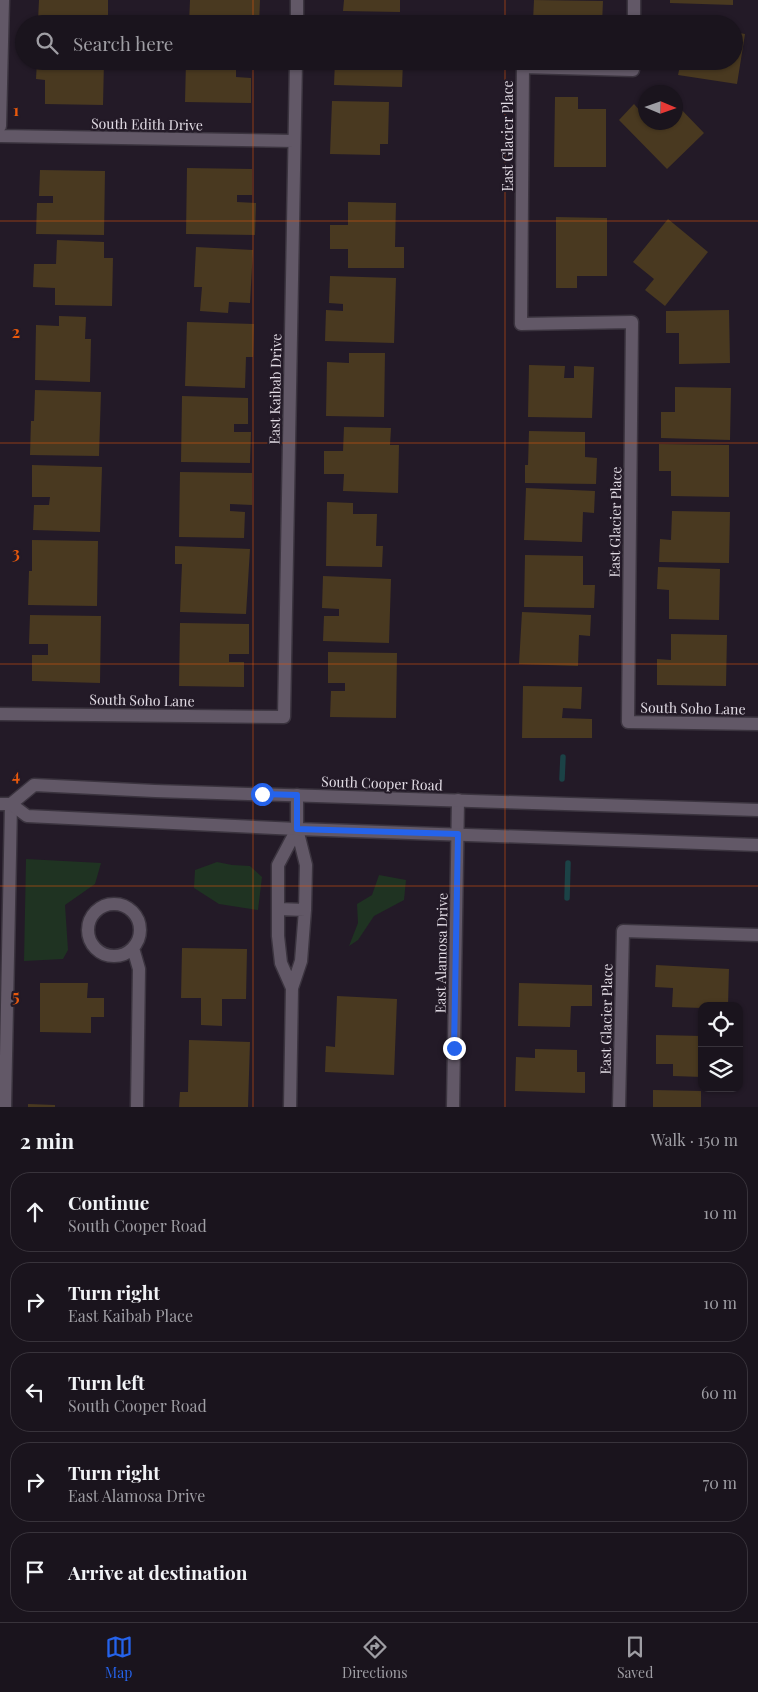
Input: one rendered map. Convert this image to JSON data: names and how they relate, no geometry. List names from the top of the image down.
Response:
{
  "streets": {
    "street": [
      "South Edith Drive",
      "East Glacier Place",
      "East Kaibab Drive",
      "South Soho Lane",
      "South Cooper Road",
      "East Alamosa Drive"
    ]
  },
  "crossings": [
    ["South Edith Drive", "East Kaibab Drive"],
    ["East Glacier Place", "South Soho Lane"],
    ["East Kaibab Drive", "South Soho Lane"],
    ["South Cooper Road", "East Alamosa Drive"]
  ],
  "north": "right",
  "page": {
    "search": "Search here",
    "heading": ["2 min", "Walk · 150 m"],
    "list": [
      ["Continue", "South Cooper Road", "10 m"],
      ["Turn right", "East Kaibab Place", "10 m"],
      ["Turn left", "South Cooper Road", "60 m"],
      ["Turn right", "East Alamosa Drive", "70 m"],
      "Arrive at destination"
    ],
    "nav": ["Map", "Directions", "Saved"]
  },
  "grid": {
    "rows": [
      "1",
      "2",
      "3",
      "4",
      "5"
    ]
  }
}
